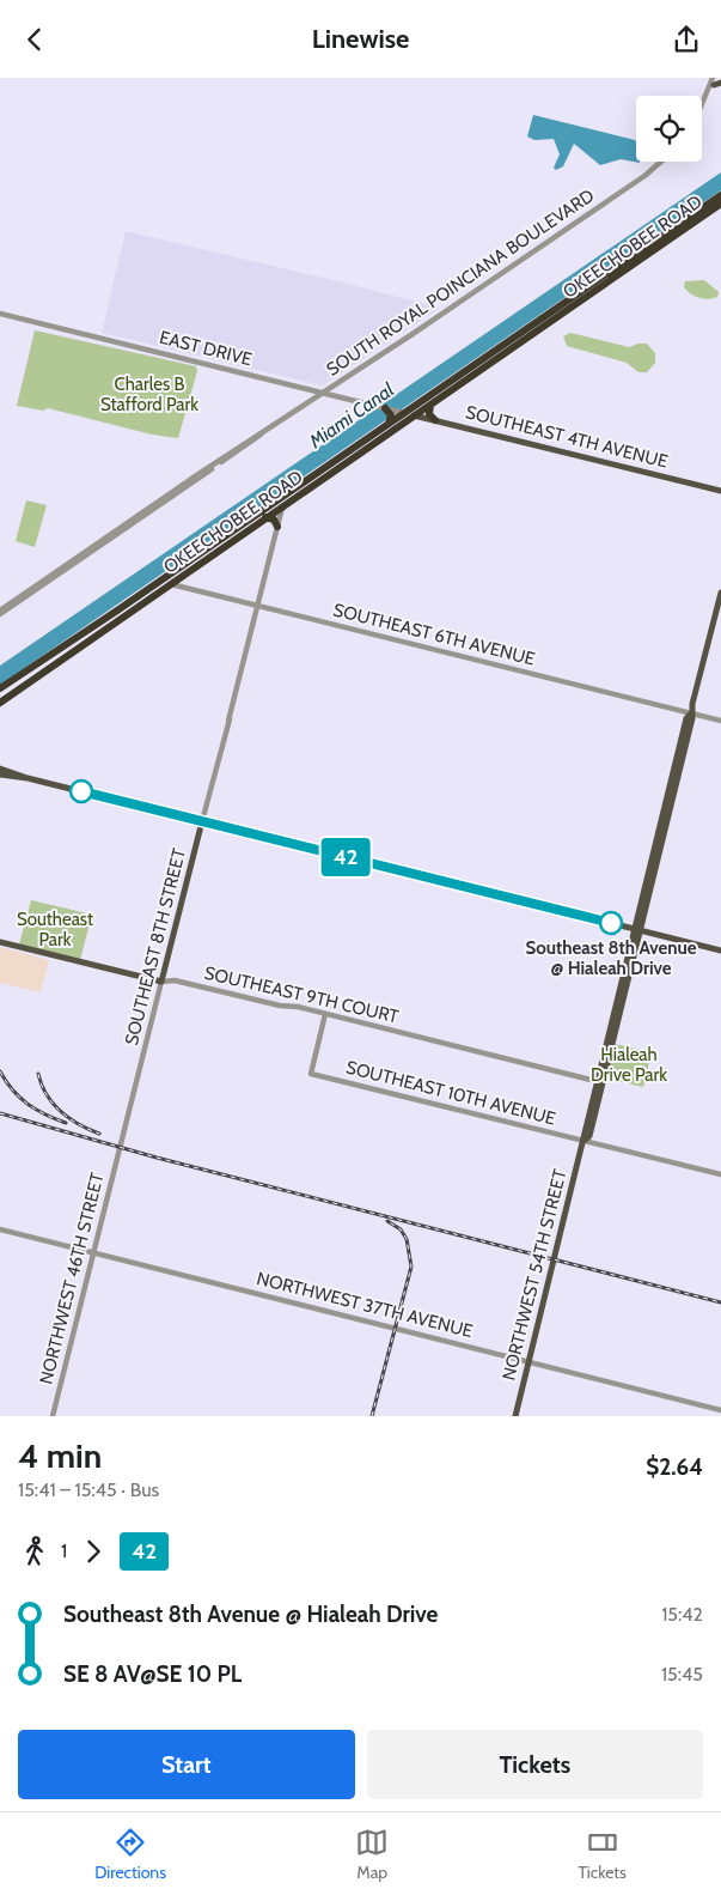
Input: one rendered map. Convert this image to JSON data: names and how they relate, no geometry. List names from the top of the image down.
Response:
{
  "streets": {
    "highway": ["OKEECHOBEE ROAD"],
    "main road": [
      "SOUTHEAST 4TH AVENUE",
      "SOUTHEAST 8TH STREET",
      "SOUTHEAST 9TH COURT",
      "NORTHWEST 54TH STREET"
    ],
    "street": [
      "SOUTH ROYAL POINCIANA BOULEVARD",
      "EAST DRIVE",
      "SOUTHEAST 6TH AVENUE",
      "SOUTHEAST 10TH AVENUE",
      "NORTHWEST 46TH STREET",
      "NORTHWEST 37TH AVENUE"
    ]
  },
  "crossings": [
    ["OKEECHOBEE ROAD", "EAST DRIVE"],
    ["OKEECHOBEE ROAD", "SOUTHEAST 4TH AVENUE"],
    ["OKEECHOBEE ROAD", "SOUTHEAST 6TH AVENUE"],
    ["OKEECHOBEE ROAD", "SOUTHEAST 8TH STREET"],
    ["SOUTH ROYAL POINCIANA BOULEVARD", "EAST DRIVE"],
    ["EAST DRIVE", "SOUTHEAST 4TH AVENUE"],
    ["SOUTHEAST 6TH AVENUE", "SOUTHEAST 8TH STREET"],
    ["SOUTHEAST 6TH AVENUE", "NORTHWEST 54TH STREET"],
    ["SOUTHEAST 8TH STREET", "SOUTHEAST 9TH COURT"],
    ["SOUTHEAST 8TH STREET", "NORTHWEST 46TH STREET"],
    ["SOUTHEAST 9TH COURT", "SOUTHEAST 10TH AVENUE"],
    ["SOUTHEAST 9TH COURT", "NORTHWEST 54TH STREET"],
    ["SOUTHEAST 10TH AVENUE", "NORTHWEST 54TH STREET"],
    ["NORTHWEST 54TH STREET", "NORTHWEST 37TH AVENUE"],
    ["NORTHWEST 46TH STREET", "NORTHWEST 37TH AVENUE"]
  ],
  "water": ["Miami Canal"],
  "parks": ["Charles B Stafford Park", "Southeast Park", "Hialeah Drive Park"],
  "places": ["Southeast 8th Avenue @ Hialeah Drive"],
  "lines": ["bus line 42"],
  "page": {
    "header": "Linewise",
    "on_map": "42",
    "heading": ["4 min", "15:41 – 15:45 · Bus", "$2.64"],
    "legs": ["1", "42"],
    "list": [
      {
        "name": "Southeast 8th Avenue @ Hialeah Drive",
        "value": "15:42"
      },
      {
        "name": "SE 8 AV@SE 10 PL",
        "value": "15:45"
      }
    ],
    "buttons": ["Start", "Tickets"],
    "tabs": ["Directions", "Map", "Tickets"]
  }
}
